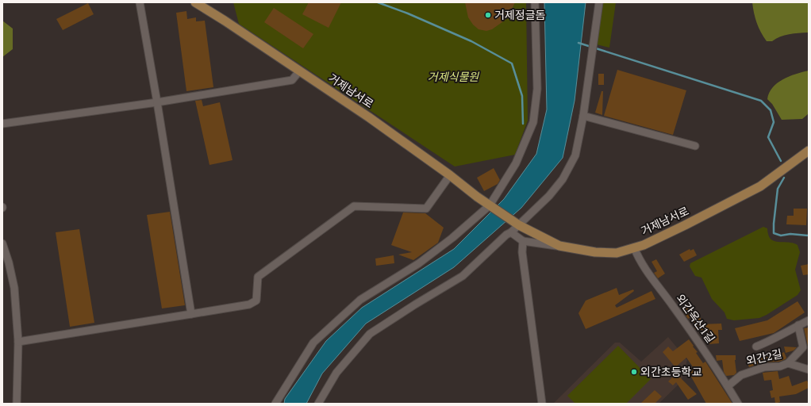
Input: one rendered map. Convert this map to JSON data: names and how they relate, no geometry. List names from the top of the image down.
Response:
{
  "streets": {
    "main road": ["거제남서로"],
    "street": ["외간옥산1길", "외간2길"]
  },
  "crossings": [
    ["거제남서로", "외간옥산1길"],
    ["외간옥산1길", "외간2길"]
  ],
  "parks": ["거제식물원"],
  "places": ["거제정글돔", "외간초등학교"]
}
